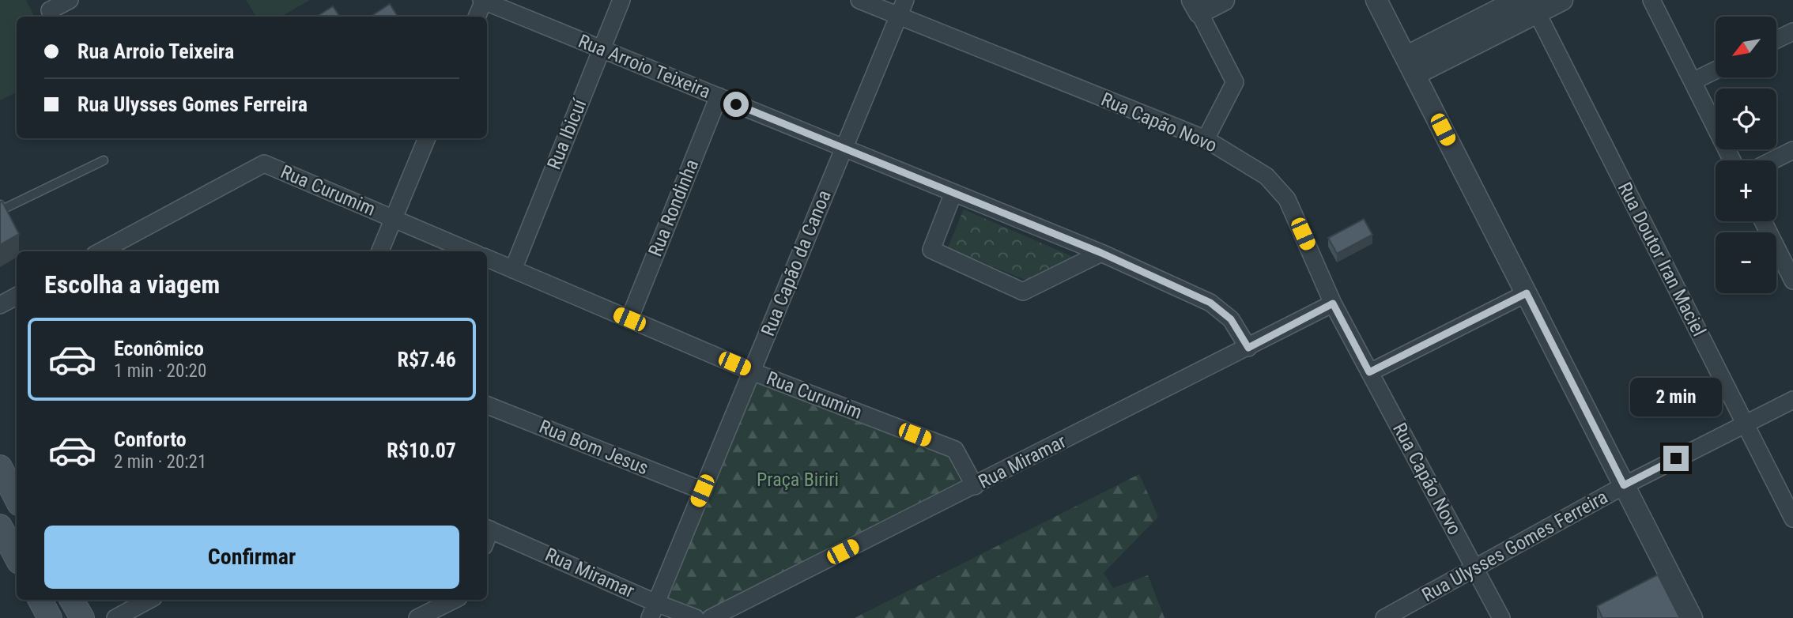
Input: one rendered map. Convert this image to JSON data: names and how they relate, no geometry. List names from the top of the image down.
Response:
{
  "streets": {
    "street": [
      "Rua Arroio Teixeira",
      "Rua Capão Novo",
      "Rua Ibicuí",
      "Rua Curumim",
      "Rua Rondinha",
      "Rua Doutor Iran Maciel",
      "Rua Capão da Canoa",
      "Rua Bom Jesus",
      "Rua Miramar",
      "Rua Ulysses Gomes Ferreira"
    ]
  },
  "crossings": [
    ["Rua Arroio Teixeira", "Rua Ibicuí"],
    ["Rua Arroio Teixeira", "Rua Rondinha"],
    ["Rua Arroio Teixeira", "Rua Capão da Canoa"],
    ["Rua Arroio Teixeira", "Rua Miramar"],
    ["Rua Capão Novo", "Rua Capão da Canoa"],
    ["Rua Capão Novo", "Rua Miramar"],
    ["Rua Capão Novo", "Rua Ulysses Gomes Ferreira"],
    ["Rua Ibicuí", "Rua Curumim"],
    ["Rua Curumim", "Rua Rondinha"],
    ["Rua Curumim", "Rua Capão da Canoa"],
    ["Rua Curumim", "Rua Miramar"],
    ["Rua Doutor Iran Maciel", "Rua Ulysses Gomes Ferreira"],
    ["Rua Capão da Canoa", "Rua Bom Jesus"],
    ["Rua Capão da Canoa", "Rua Miramar"]
  ],
  "parks": ["Praça Biriri"],
  "north": "bottom left",
  "page": {
    "map_buttons": ["+", "−"],
    "banner": ["Rua Arroio Teixeira", "Rua Ulysses Gomes Ferreira"],
    "heading": "Escolha a viagem",
    "list": [
      {
        "name": "Econômico",
        "note": "1 min · 20:20",
        "value": "R$7.46"
      },
      {
        "name": "Conforto",
        "note": "2 min · 20:21",
        "value": "R$10.07"
      }
    ],
    "bubble": "2 min",
    "buttons": "Confirmar"
  }
}
